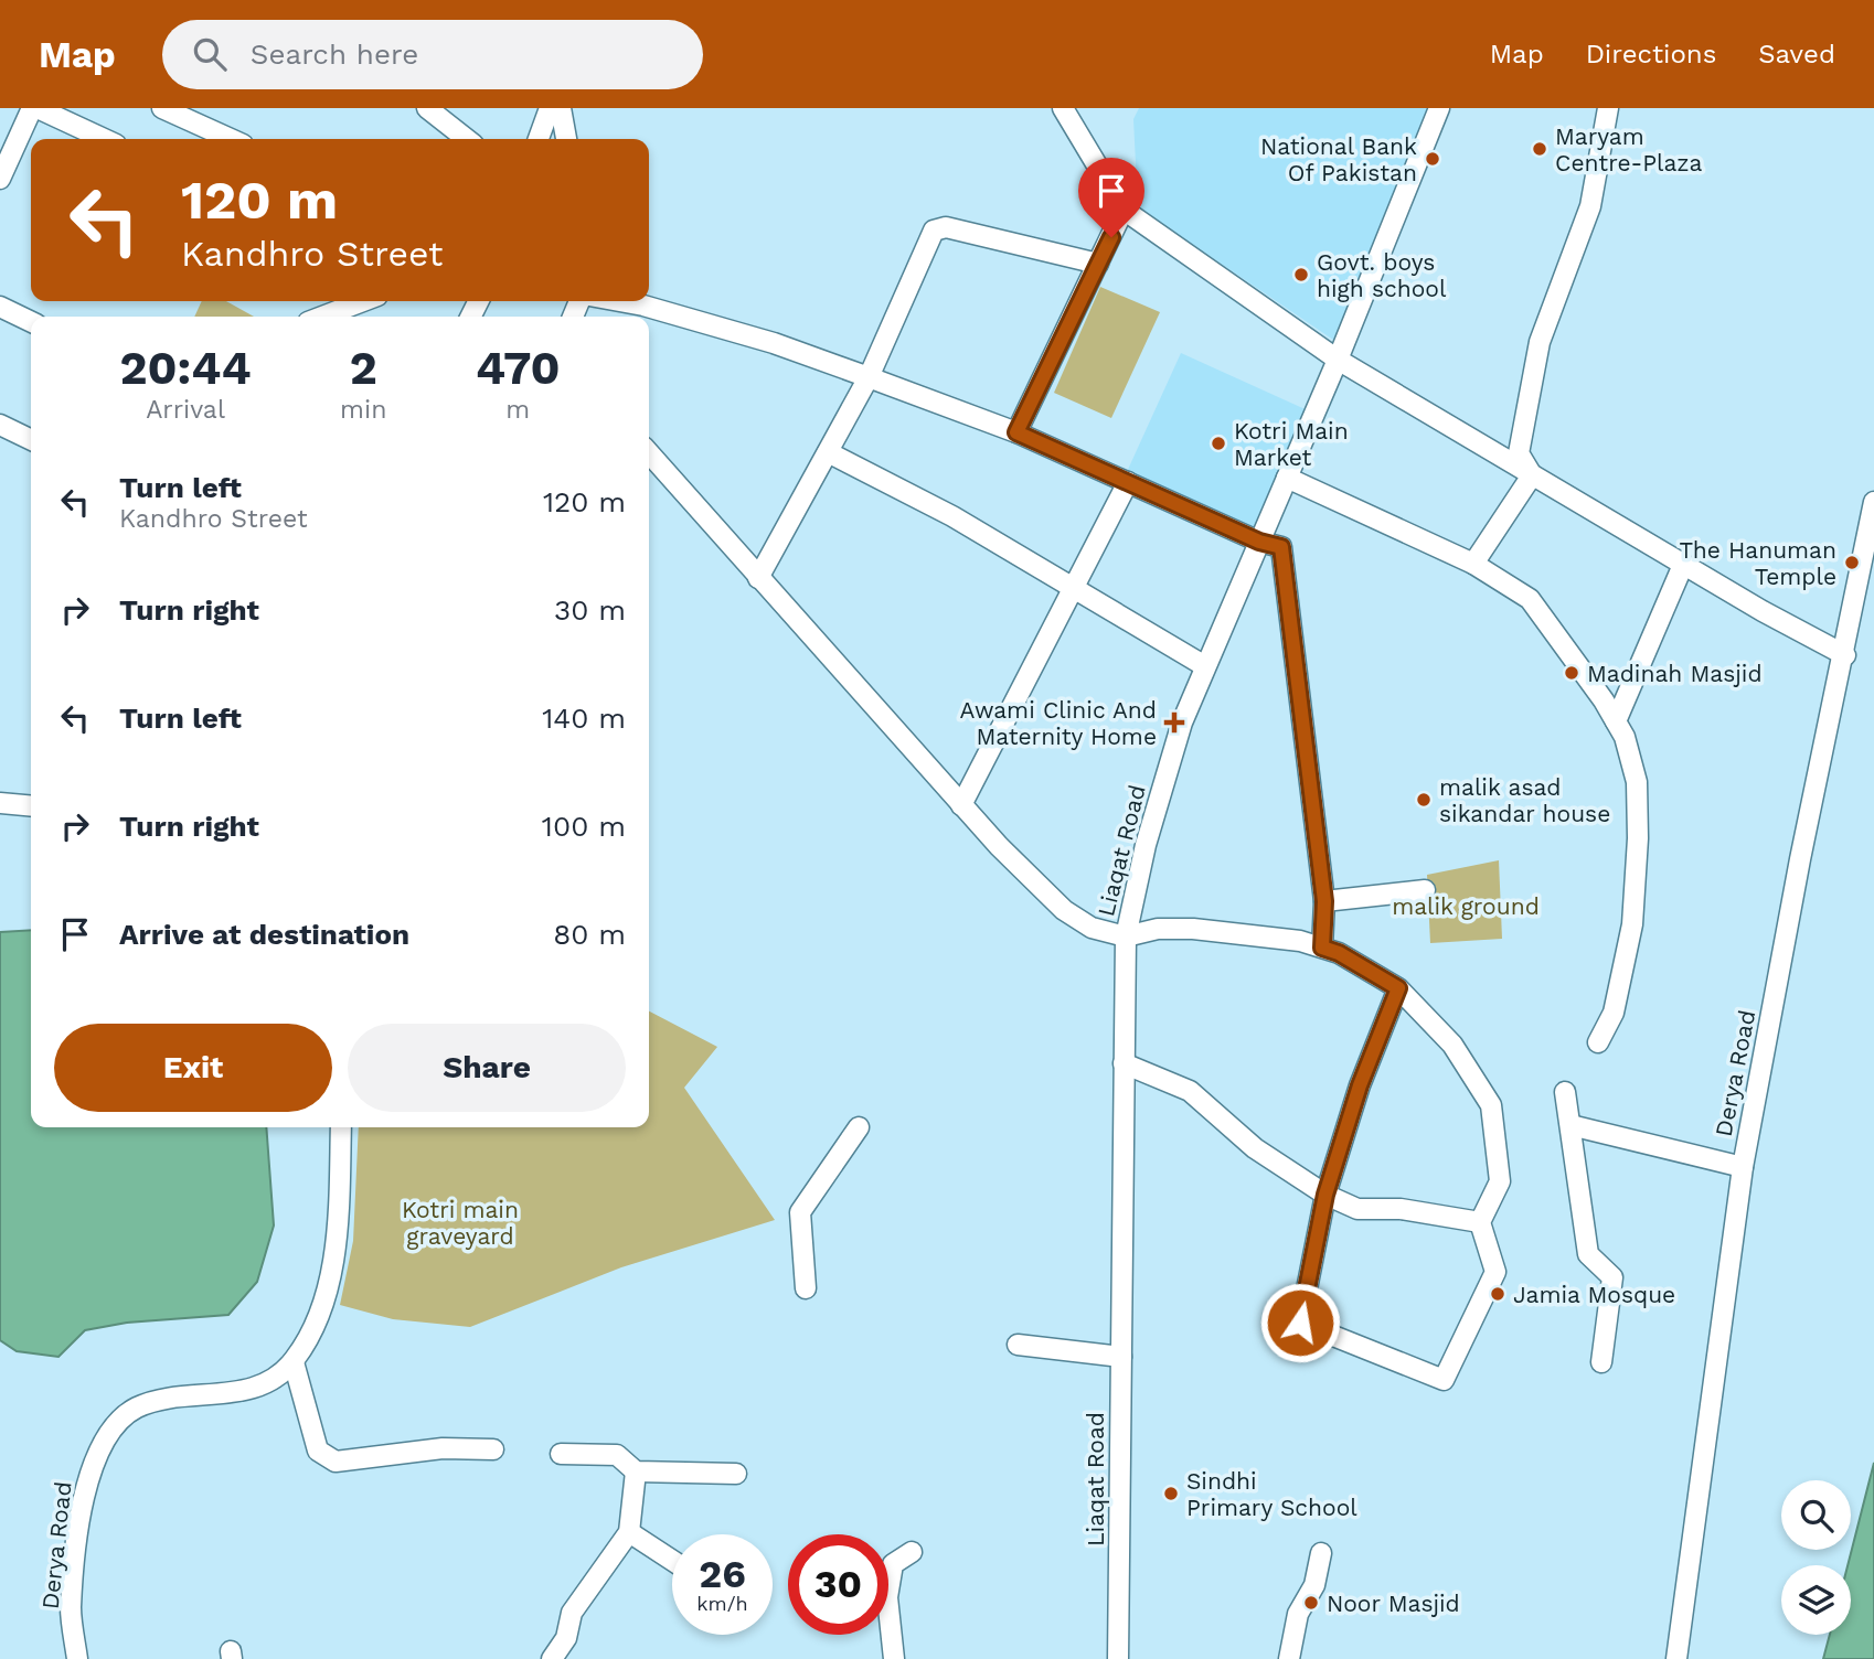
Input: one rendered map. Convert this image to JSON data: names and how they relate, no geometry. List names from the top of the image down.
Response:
{
  "streets": {
    "street": ["Liaqat Road", "Derya Road"]
  },
  "parks": ["malik ground", "Kotri main graveyard"],
  "places": {
    "other": [
      "Maryam Centre-Plaza",
      "National Bank Of Pakistan",
      "Govt. boys high school",
      "Kotri Main Market",
      "The Hanuman Temple",
      "Madinah Masjid",
      "malik asad sikandar house",
      "Jamia Mosque",
      "Sindhi Primary School",
      "Noor Masjid"
    ],
    "health": ["Awami Clinic And Maternity Home"]
  },
  "page": {
    "header": "Map",
    "search": "Search here",
    "nav": ["Map", "Directions", "Saved"],
    "turn": ["120 m", "Kandhro Street"],
    "eta": [
      "20:44",
      "Arrival",
      "2",
      "min",
      "470",
      "m"
    ],
    "list": [
      {
        "name": "Turn left",
        "note": "Kandhro Street",
        "value": "120 m"
      },
      {
        "name": "Turn right",
        "value": "30 m"
      },
      {
        "name": "Turn left",
        "value": "140 m"
      },
      {
        "name": "Turn right",
        "value": "100 m"
      },
      {
        "name": "Arrive at destination",
        "value": "80 m"
      }
    ],
    "buttons": ["Exit", "Share"],
    "speed": "26 km/h",
    "limit": "30"
  }
}
